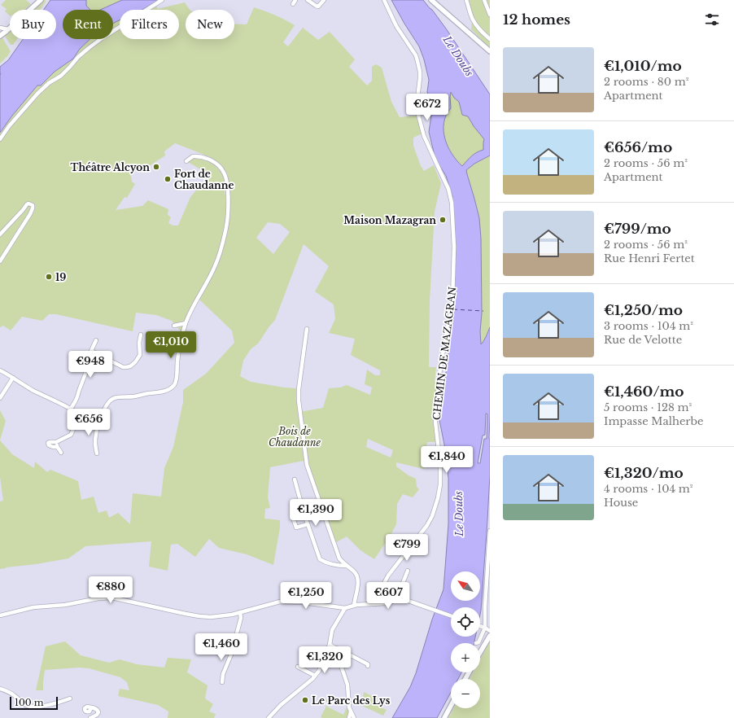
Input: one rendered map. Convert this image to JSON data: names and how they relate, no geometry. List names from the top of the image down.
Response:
{
  "streets": {
    "street": ["CHEMIN DE MAZAGRAN"]
  },
  "water": ["Le Doubs"],
  "parks": ["Bois de Chaudanne"],
  "places": [
    "Théâtre Alcyon",
    "Fort de Chaudanne",
    "Maison Mazagran",
    "19",
    "Le Parc des Lys"
  ],
  "scale_bar": "100 m",
  "north": "top left",
  "page": {
    "heading": "12 homes",
    "chip": [
      "Buy",
      "Rent",
      "Filters",
      "New"
    ],
    "list": [
      {
        "name": "€1,010/mo",
        "note": "2 rooms · 80 m² · Apartment"
      },
      {
        "name": "€656/mo",
        "note": "2 rooms · 56 m² · Apartment"
      },
      {
        "name": "€799/mo",
        "note": "2 rooms · 56 m² · Rue Henri Fertet"
      },
      {
        "name": "€1,250/mo",
        "note": "3 rooms · 104 m² · Rue de Velotte"
      },
      {
        "name": "€1,460/mo",
        "note": "5 rooms · 128 m² · Impasse Malherbe"
      },
      {
        "name": "€1,320/mo",
        "note": "4 rooms · 104 m² · House"
      }
    ],
    "price": [
      "€672",
      "€1,010",
      "€948",
      "€656",
      "€1,840",
      "€1,390",
      "€799",
      "€880",
      "€1,250",
      "€607",
      "€1,460",
      "€1,320"
    ],
    "map_buttons": ["+", "−"],
    "scale": "100 m"
  }
}
